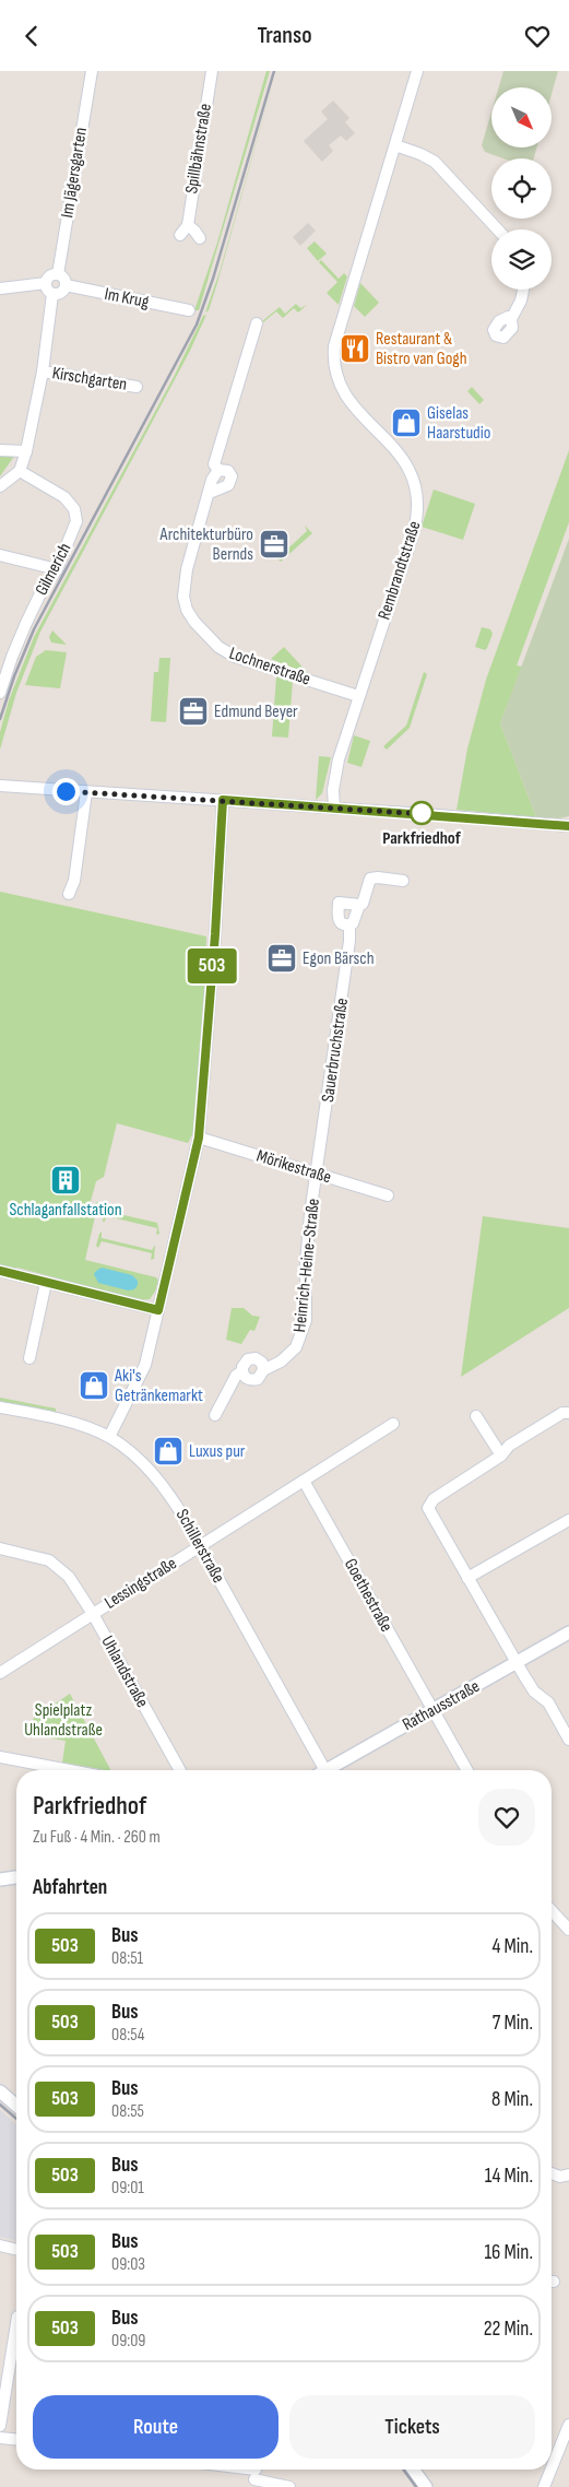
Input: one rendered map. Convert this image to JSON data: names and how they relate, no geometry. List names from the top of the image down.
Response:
{
  "streets": {
    "street": [
      "Spillbähnstraße",
      "Im Jägersgarten",
      "Im Krug",
      "Kirschgarten",
      "Gilmerich",
      "Rembrandtstraße",
      "Lochnerstraße",
      "Sauerbruchstraße",
      "Mörikestraße",
      "Heinrich-Heine-Straße",
      "Schillerstraße",
      "Lessingstraße",
      "Goethestraße",
      "Uhlandstraße",
      "Rathausstraße"
    ]
  },
  "crossings": [
    ["Im Jägersgarten", "Im Krug"],
    ["Rembrandtstraße", "Lochnerstraße"],
    ["Sauerbruchstraße", "Mörikestraße"],
    ["Sauerbruchstraße", "Heinrich-Heine-Straße"],
    ["Mörikestraße", "Heinrich-Heine-Straße"],
    ["Schillerstraße", "Lessingstraße"],
    ["Lessingstraße", "Goethestraße"],
    ["Lessingstraße", "Uhlandstraße"],
    ["Goethestraße", "Rathausstraße"]
  ],
  "parks": ["Spielplatz Uhlandstraße"],
  "places": {
    "restaurant": ["Restaurant & Bistro van Gogh"],
    "shop": ["Giselas Haarstudio", "Aki's Getränkemarkt", "Luxus pur"],
    "office": ["Architekturbüro Bernds", "Edmund Beyer", "Egon Bärsch"],
    "other": ["Parkfriedhof"],
    "building": ["Schlaganfallstation"]
  },
  "lines": ["bus line 503"],
  "north": "bottom right",
  "page": {
    "header": "Transo",
    "on_map": "503",
    "heading": [
      ["Parkfriedhof", "Zu Fuß · 4 Min. · 260 m"],
      "Abfahrten"
    ],
    "list": [
      {
        "mark": "503",
        "name": "Bus",
        "note": "08:51",
        "value": "4 Min."
      },
      {
        "mark": "503",
        "name": "Bus",
        "note": "08:54",
        "value": "7 Min."
      },
      {
        "mark": "503",
        "name": "Bus",
        "note": "08:55",
        "value": "8 Min."
      },
      {
        "mark": "503",
        "name": "Bus",
        "note": "09:01",
        "value": "14 Min."
      },
      {
        "mark": "503",
        "name": "Bus",
        "note": "09:03",
        "value": "16 Min."
      },
      {
        "mark": "503",
        "name": "Bus",
        "note": "09:09",
        "value": "22 Min."
      }
    ],
    "buttons": ["Route", "Tickets"]
  }
}
